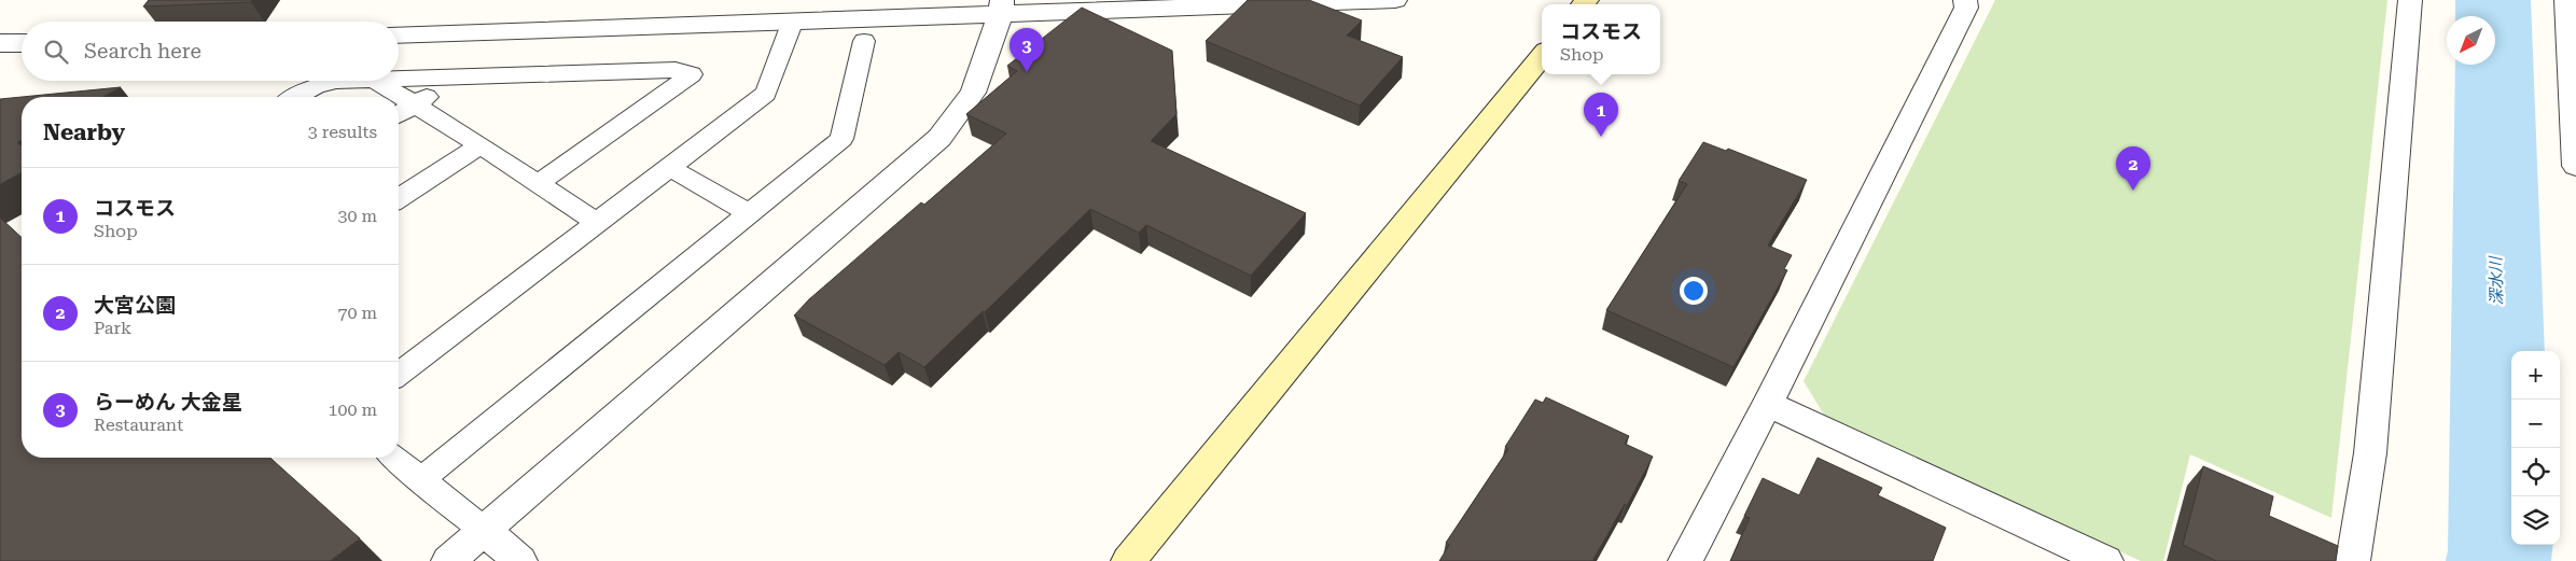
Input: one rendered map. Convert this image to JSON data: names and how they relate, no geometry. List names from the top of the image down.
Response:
{
  "water": ["深水川"],
  "north": "bottom left",
  "page": {
    "popup": ["コスモス", "Shop"],
    "search": "Search here",
    "pins": ["3", "1", "2"],
    "heading": ["Nearby", "3 results"],
    "list": [
      {
        "mark": "1",
        "name": "コスモス",
        "note": "Shop",
        "value": "30 m"
      },
      {
        "mark": "2",
        "name": "大宮公園",
        "note": "Park",
        "value": "70 m"
      },
      {
        "mark": "3",
        "name": "らーめん 大金星",
        "note": "Restaurant",
        "value": "100 m"
      }
    ],
    "map_buttons": ["+", "−"]
  }
}
